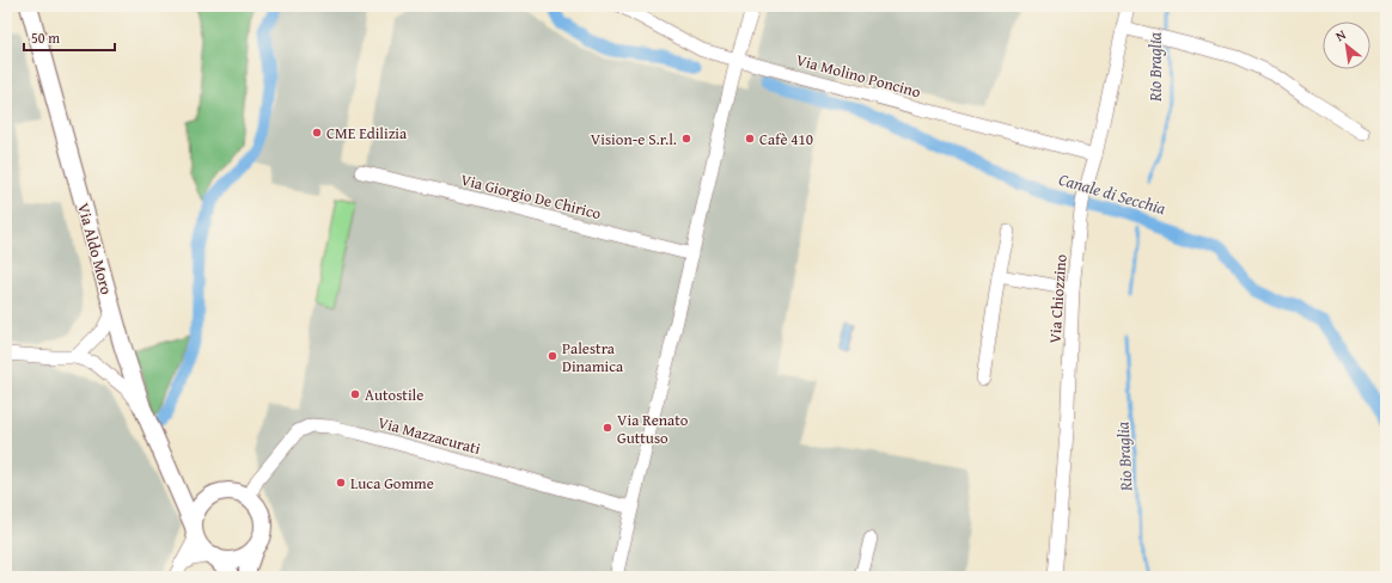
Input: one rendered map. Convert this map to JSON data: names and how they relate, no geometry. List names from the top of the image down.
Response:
{
  "streets": {
    "main road": ["Via Aldo Moro"],
    "street": [
      "Via Molino Poncino",
      "Via Giorgio De Chirico",
      "Via Chiozzino",
      "Via Mazzacurati"
    ]
  },
  "crossings": [
    ["Via Molino Poncino", "Via Chiozzino"],
    ["Via Aldo Moro", "Via Mazzacurati"]
  ],
  "water": ["Rio Braglia", "Canale di Secchia"],
  "places": [
    "CME Edilizia",
    "Vision-e S.r.l.",
    "Cafè 410",
    "Palestra Dinamica",
    "Autostile",
    "Via Renato Guttuso",
    "Luca Gomme"
  ],
  "scale_bar": "50 m",
  "north": "top left"
}
